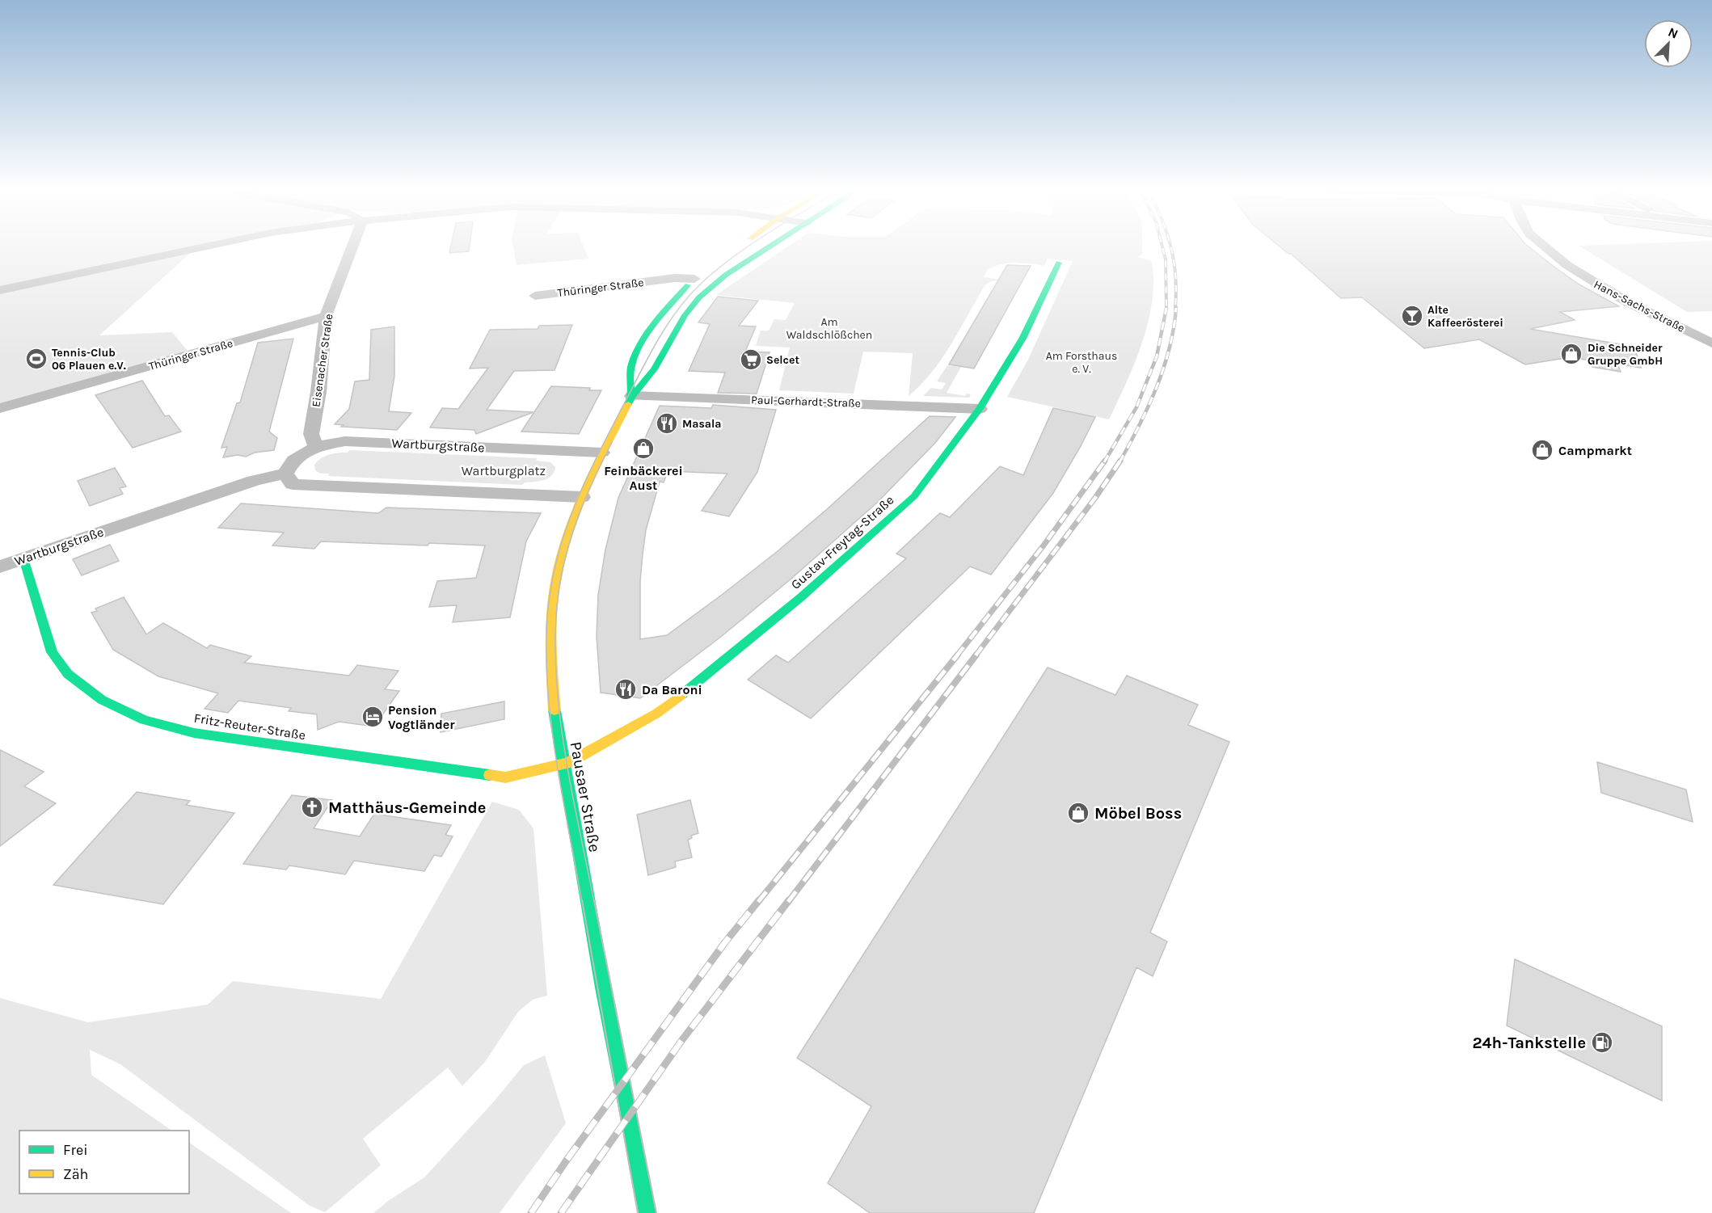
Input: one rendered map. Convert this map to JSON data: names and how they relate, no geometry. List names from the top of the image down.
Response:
{
  "streets": {
    "main road": ["Gustav-Freytag-Straße", "Fritz-Reuter-Straße", "Pausaer Straße"],
    "street": [
      "Thüringer Straße",
      "Hans-Sachs-Straße",
      "Eisenacher Straße",
      "Paul-Gerhardt-Straße",
      "Wartburgstraße"
    ]
  },
  "crossings": [
    ["Thüringer Straße", "Eisenacher Straße"],
    ["Eisenacher Straße", "Wartburgstraße"],
    ["Paul-Gerhardt-Straße", "Gustav-Freytag-Straße"],
    ["Paul-Gerhardt-Straße", "Pausaer Straße"],
    ["Wartburgstraße", "Fritz-Reuter-Straße"],
    ["Wartburgstraße", "Pausaer Straße"],
    ["Gustav-Freytag-Straße", "Fritz-Reuter-Straße"],
    ["Gustav-Freytag-Straße", "Pausaer Straße"],
    ["Fritz-Reuter-Straße", "Pausaer Straße"]
  ],
  "parks": ["Am Waldschlößchen", "Am Forsthaus e. V.", "Wartburgplatz"],
  "places": {
    "bar": ["Alte Kaffeerösterei"],
    "shop": [
      "Die Schneider Gruppe GmbH",
      "Feinbäckerei Aust",
      "Campmarkt",
      "Möbel Boss"
    ],
    "sports": ["Tennis-Club 06 Plauen e.V."],
    "supermarket": ["Selcet"],
    "restaurant": ["Masala", "Da Baroni"],
    "hotel": ["Pension Vogtländer"],
    "church": ["Matthäus-Gemeinde"],
    "fuel station": ["24h-Tankstelle"]
  },
  "legend": ["Frei", "Zäh"],
  "north": "top right"
}
